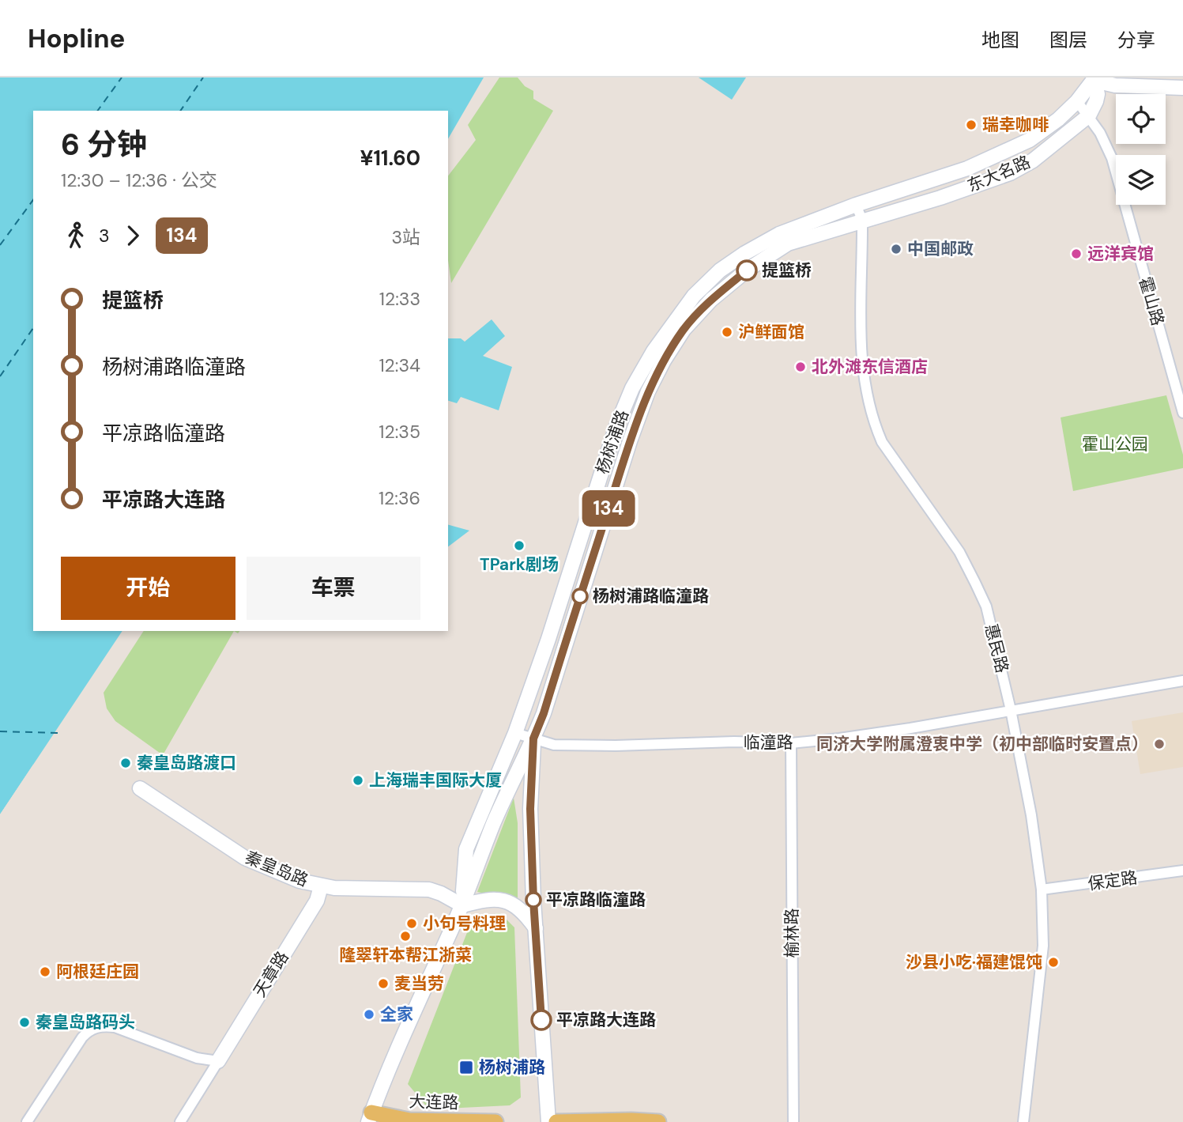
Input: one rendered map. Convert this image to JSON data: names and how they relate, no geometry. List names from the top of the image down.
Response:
{
  "streets": {
    "main road": [
      "东大名路",
      "杨树浦路",
      "秦皇岛路",
      "天章路",
      "大连路"
    ],
    "street": [
      "霍山路",
      "惠民路",
      "临潼路",
      "保定路",
      "榆林路"
    ]
  },
  "crossings": [
    ["东大名路", "霍山路"],
    ["东大名路", "杨树浦路"],
    ["东大名路", "惠民路"],
    ["杨树浦路", "惠民路"],
    ["杨树浦路", "临潼路"],
    ["杨树浦路", "秦皇岛路"],
    ["杨树浦路", "大连路"],
    ["惠民路", "临潼路"],
    ["惠民路", "保定路"],
    ["临潼路", "榆林路"],
    ["秦皇岛路", "天章路"]
  ],
  "parks": ["霍山公园"],
  "places": {
    "other": [
      "瑞幸咖啡",
      "中国邮政",
      "远洋宾馆",
      "提篮桥",
      "沪鲜面馆",
      "北外滩东信酒店",
      "TPark剧场",
      "杨树浦路临潼路",
      "同济大学附属澄衷中学（初中部临时安置点）",
      "秦皇岛路渡口",
      "上海瑞丰国际大厦",
      "平凉路临潼路",
      "小句号料理",
      "隆翠轩本帮江浙菜",
      "沙县小吃·福建馄饨",
      "阿根廷庄园",
      "麦当劳",
      "全家",
      "平凉路大连路",
      "秦皇岛路码头"
    ],
    "transit": ["杨树浦路"]
  },
  "lines": ["bus line 134"],
  "page": {
    "header": "Hopline",
    "nav": ["地图", "图层", "分享"],
    "on_map": "134",
    "heading": ["6 分钟", "12:30 – 12:36 · 公交", "¥11.60"],
    "legs": ["3", "134", "3站"],
    "list": [
      {
        "name": "提篮桥",
        "value": "12:33"
      },
      {
        "name": "杨树浦路临潼路",
        "value": "12:34"
      },
      {
        "name": "平凉路临潼路",
        "value": "12:35"
      },
      {
        "name": "平凉路大连路",
        "value": "12:36"
      }
    ],
    "buttons": ["开始", "车票"]
  }
}
